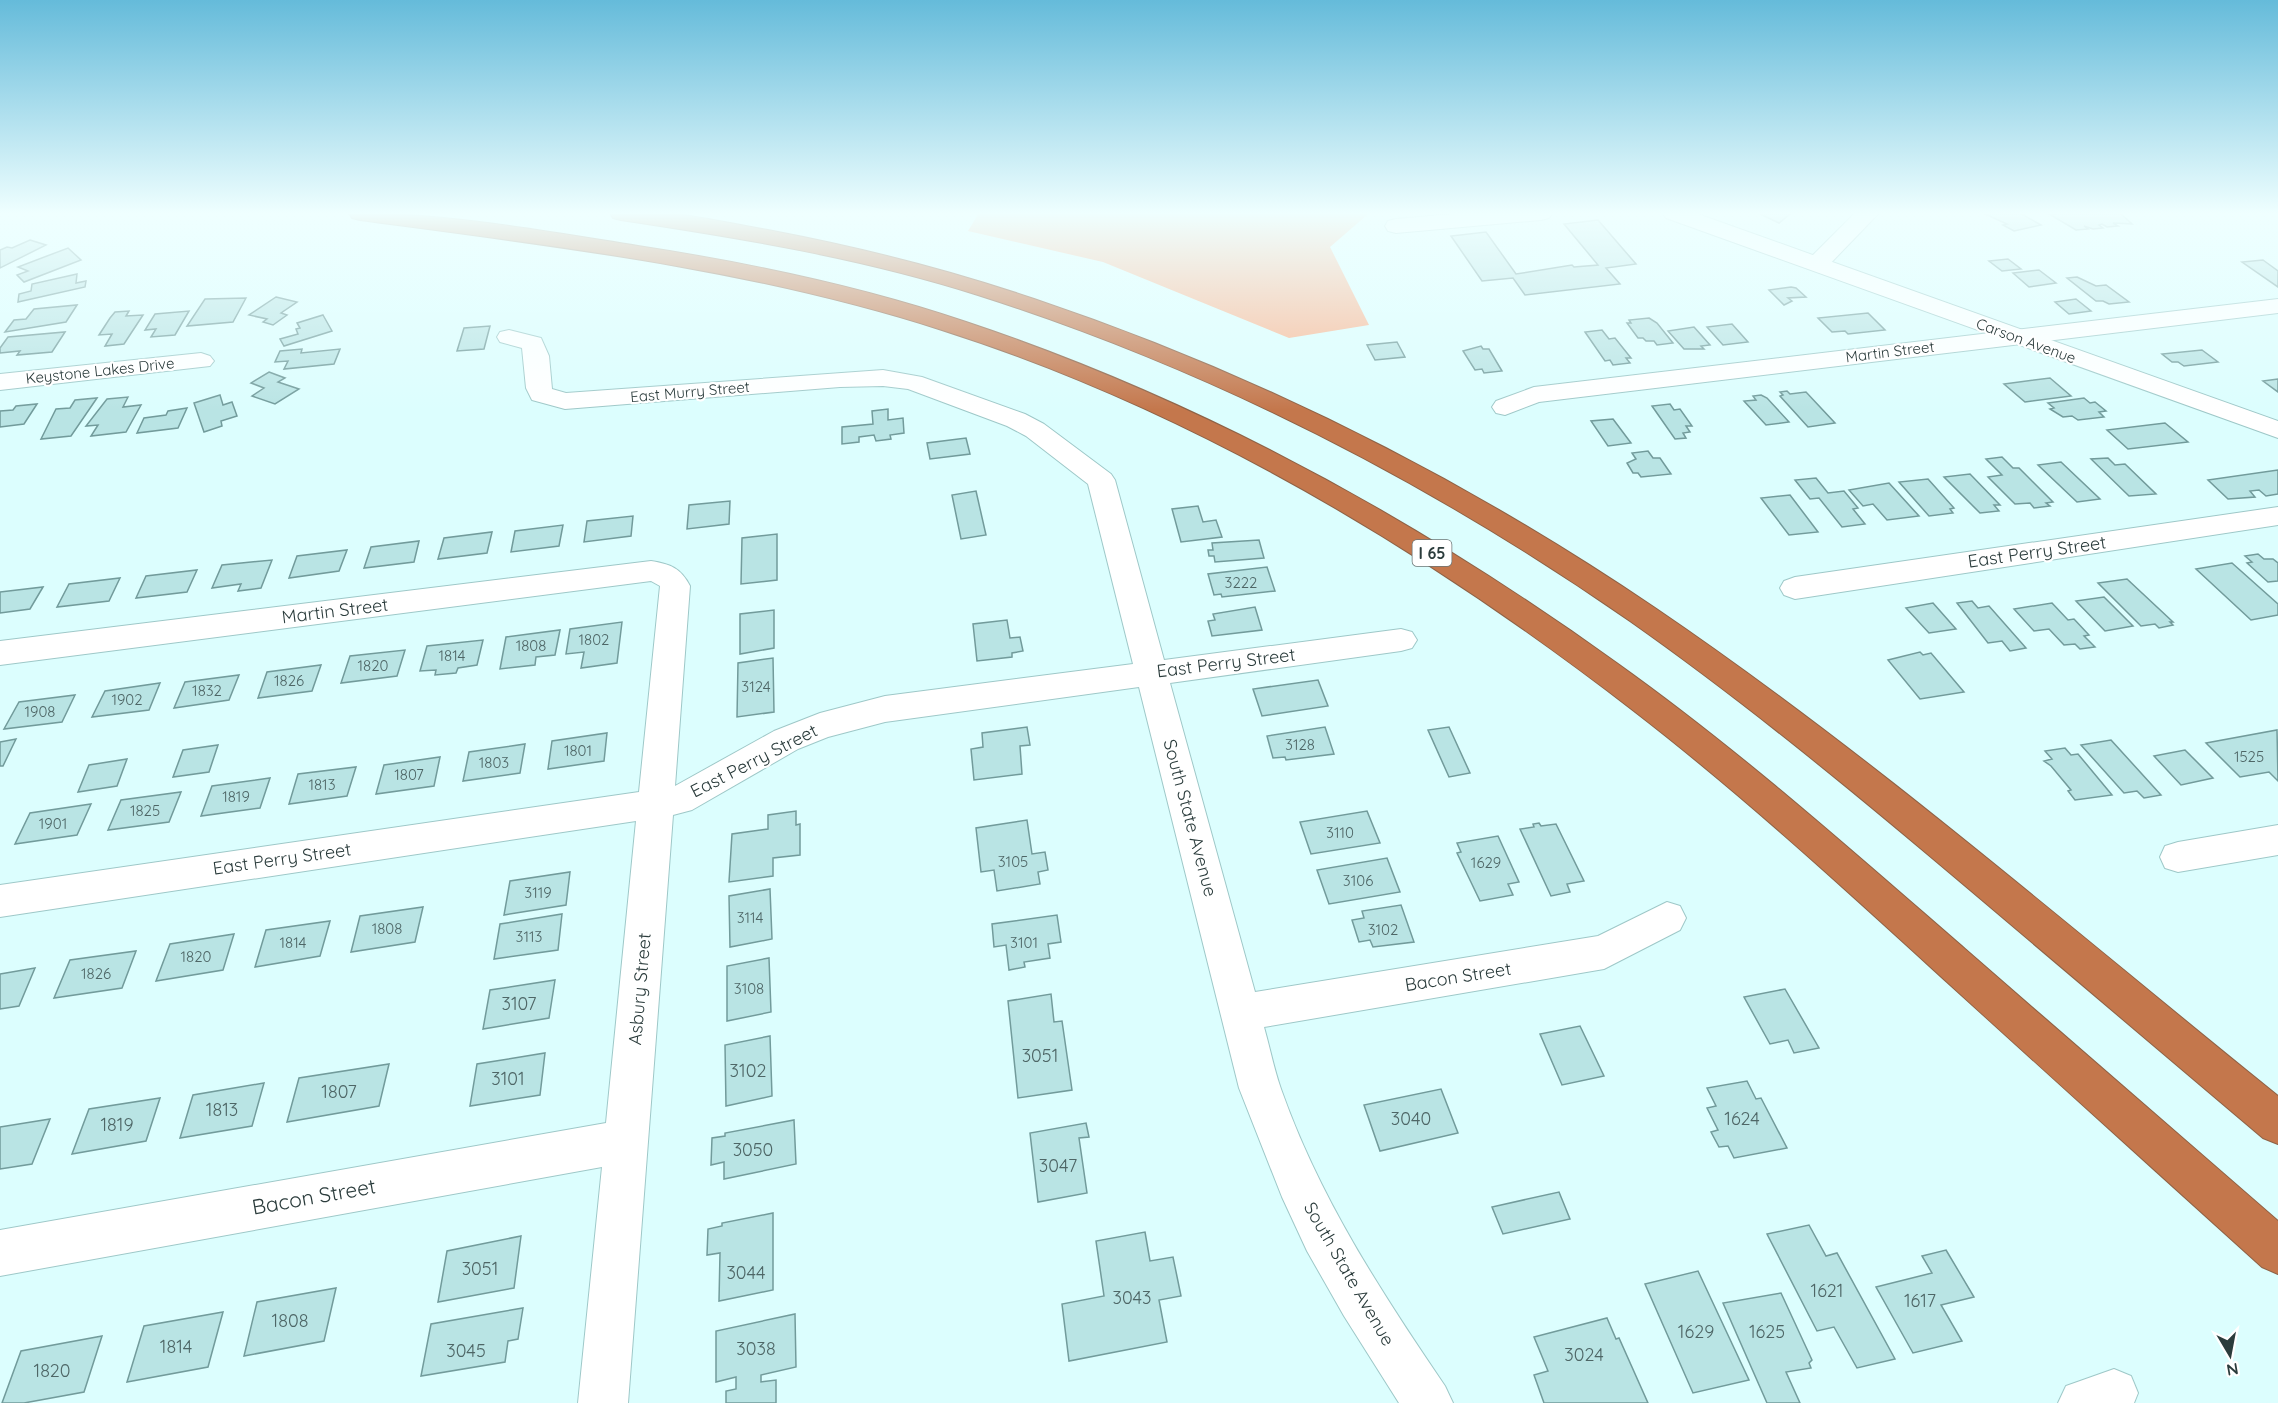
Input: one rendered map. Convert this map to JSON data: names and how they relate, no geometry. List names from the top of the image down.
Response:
{
  "streets": {
    "highway": ["I 65"],
    "street": [
      "Carson Avenue",
      "Martin Street",
      "Keystone Lakes Drive",
      "East Murry Street",
      "East Perry Street",
      "South State Avenue",
      "Bacon Street",
      "Asbury Street"
    ]
  },
  "crossings": [
    ["Carson Avenue", "Martin Street"],
    ["Martin Street", "Asbury Street"],
    ["East Murry Street", "South State Avenue"],
    ["East Perry Street", "South State Avenue"],
    ["East Perry Street", "Asbury Street"],
    ["South State Avenue", "Bacon Street"],
    ["Bacon Street", "Asbury Street"]
  ],
  "house_numbers": [
    "3222",
    "1802",
    "1808",
    "1814",
    "1820",
    "1826",
    "3124",
    "1832",
    "1902",
    "1908",
    "3128",
    "1801",
    "1525",
    "1803",
    "1807",
    "1813",
    "1819",
    "1825",
    "1901",
    "3110",
    "3105",
    "1629",
    "3106",
    "3119",
    "3114",
    "1808",
    "3102",
    "3113",
    "1814",
    "3101",
    "1820",
    "1826",
    "3108",
    "3107",
    "3051",
    "3102",
    "3101",
    "1807",
    "1813",
    "3040",
    "1624",
    "1819",
    "3050",
    "3047",
    "3051",
    "3044",
    "1621",
    "3043",
    "1617",
    "1808",
    "1629",
    "1625",
    "1814",
    "3038",
    "3045",
    "3024",
    "1820"
  ],
  "north": "bottom"
}
